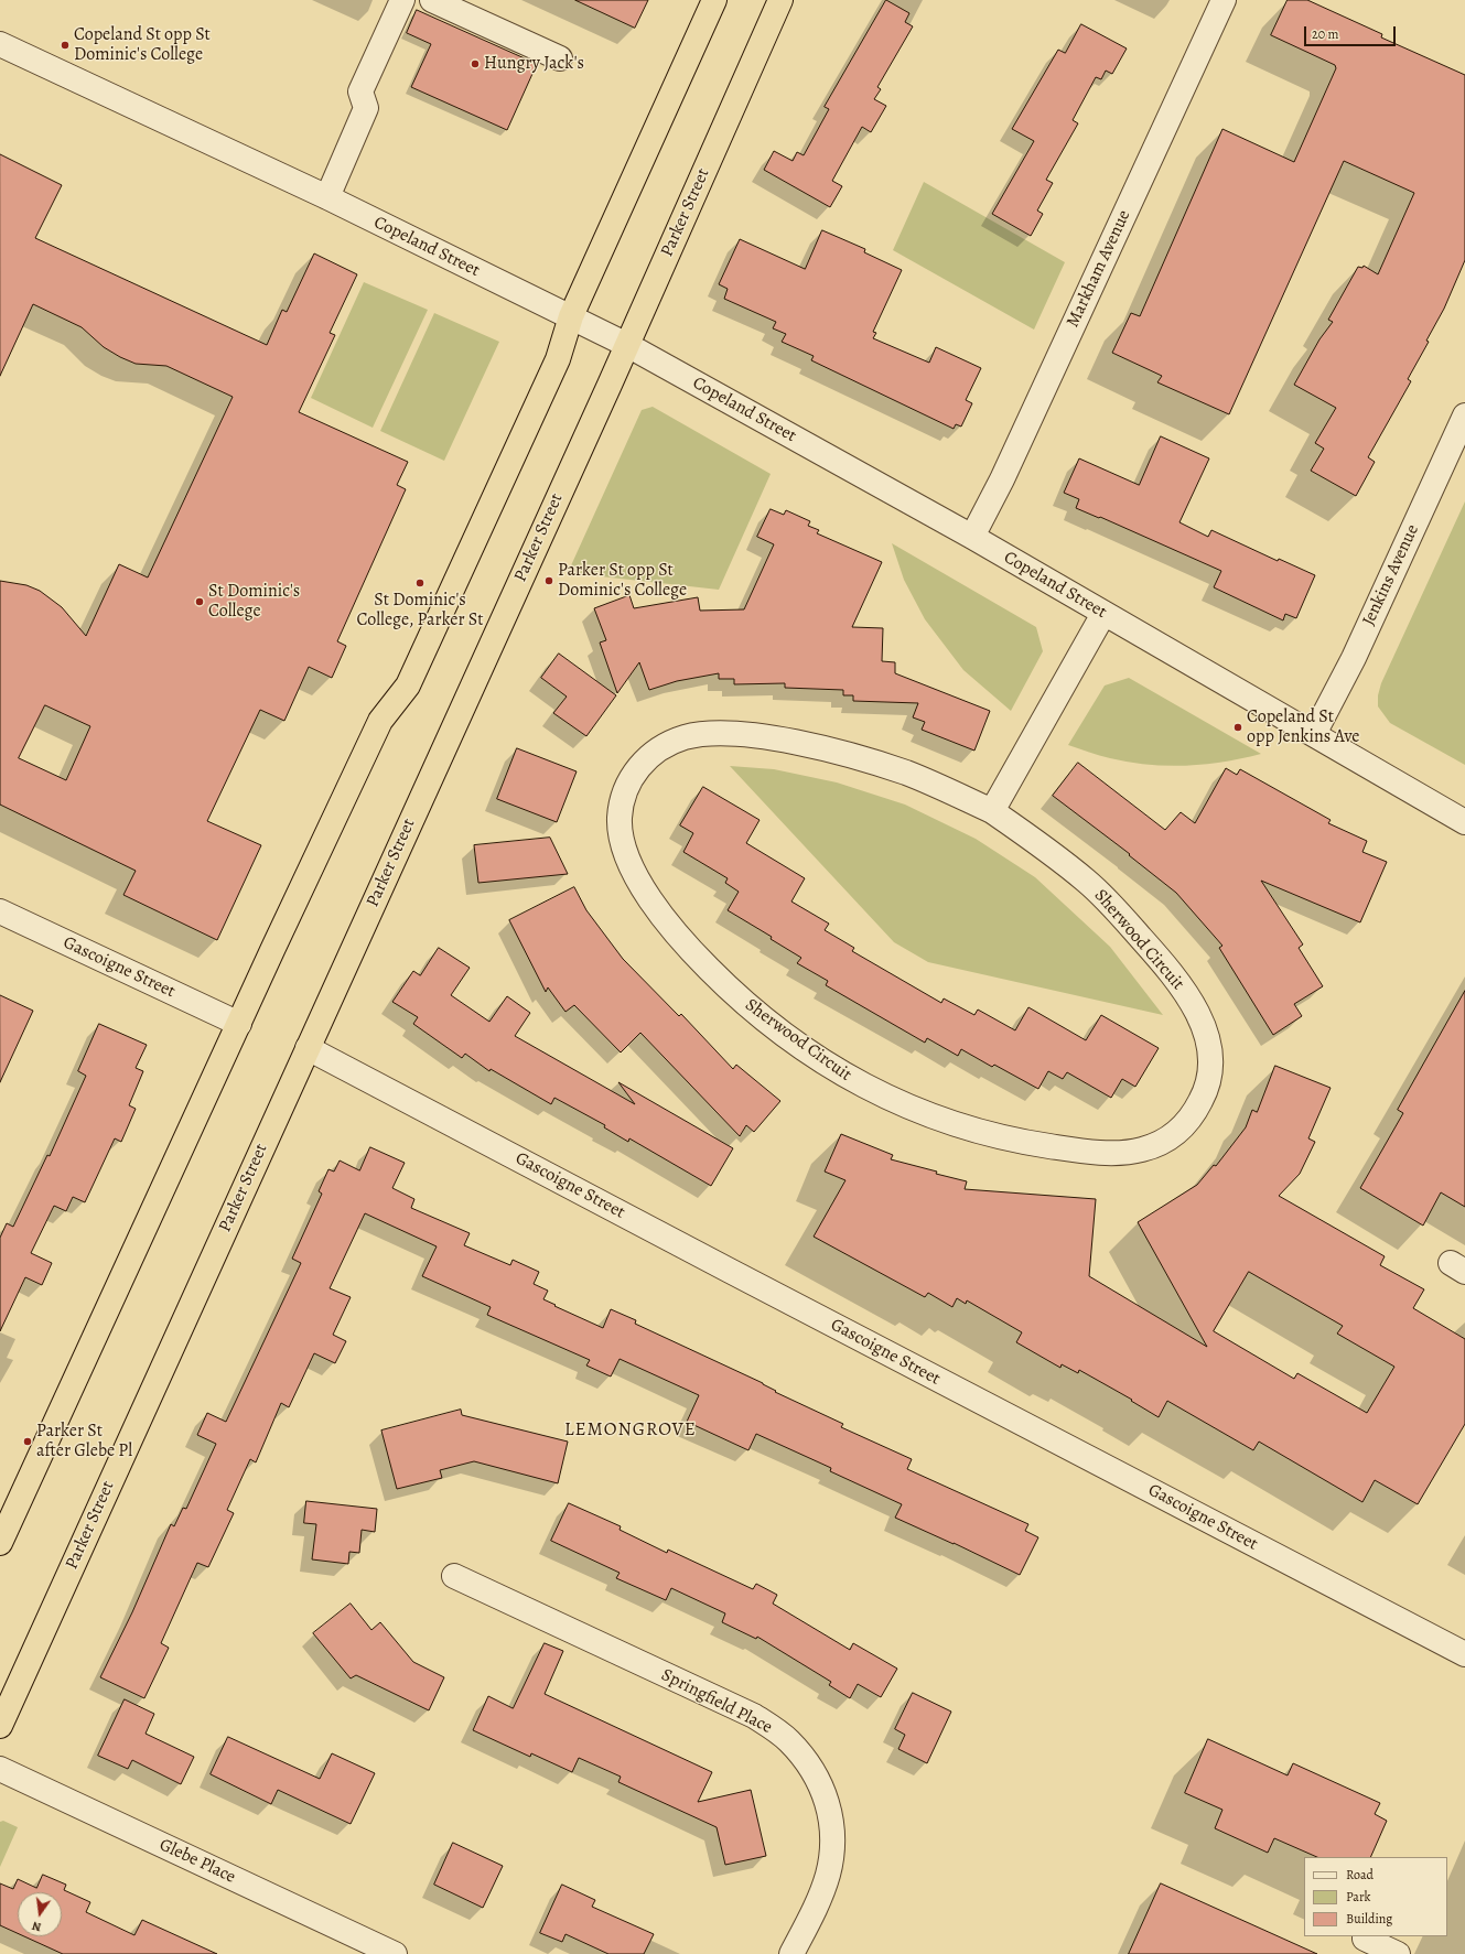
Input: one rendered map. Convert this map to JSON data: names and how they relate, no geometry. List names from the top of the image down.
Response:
{
  "streets": {
    "highway": ["Parker Street"],
    "street": [
      "Copeland Street",
      "Markham Avenue",
      "Jenkins Avenue",
      "Sherwood Circuit",
      "Gascoigne Street",
      "Springfield Place",
      "Glebe Place"
    ]
  },
  "crossings": [
    ["Parker Street", "Copeland Street"],
    ["Parker Street", "Gascoigne Street"],
    ["Copeland Street", "Markham Avenue"],
    ["Copeland Street", "Jenkins Avenue"]
  ],
  "districts": ["LEMONGROVE"],
  "places": [
    "Copeland St opp St Dominic's College",
    "Hungry Jack's",
    "Parker St opp St Dominic's College",
    "St Dominic's College, Parker St",
    "St Dominic's College",
    "Copeland St opp Jenkins Ave",
    "Parker St after Glebe Pl"
  ],
  "legend": ["Road", "Park", "Building"],
  "scale_bar": "20 m",
  "north": "bottom"
}
